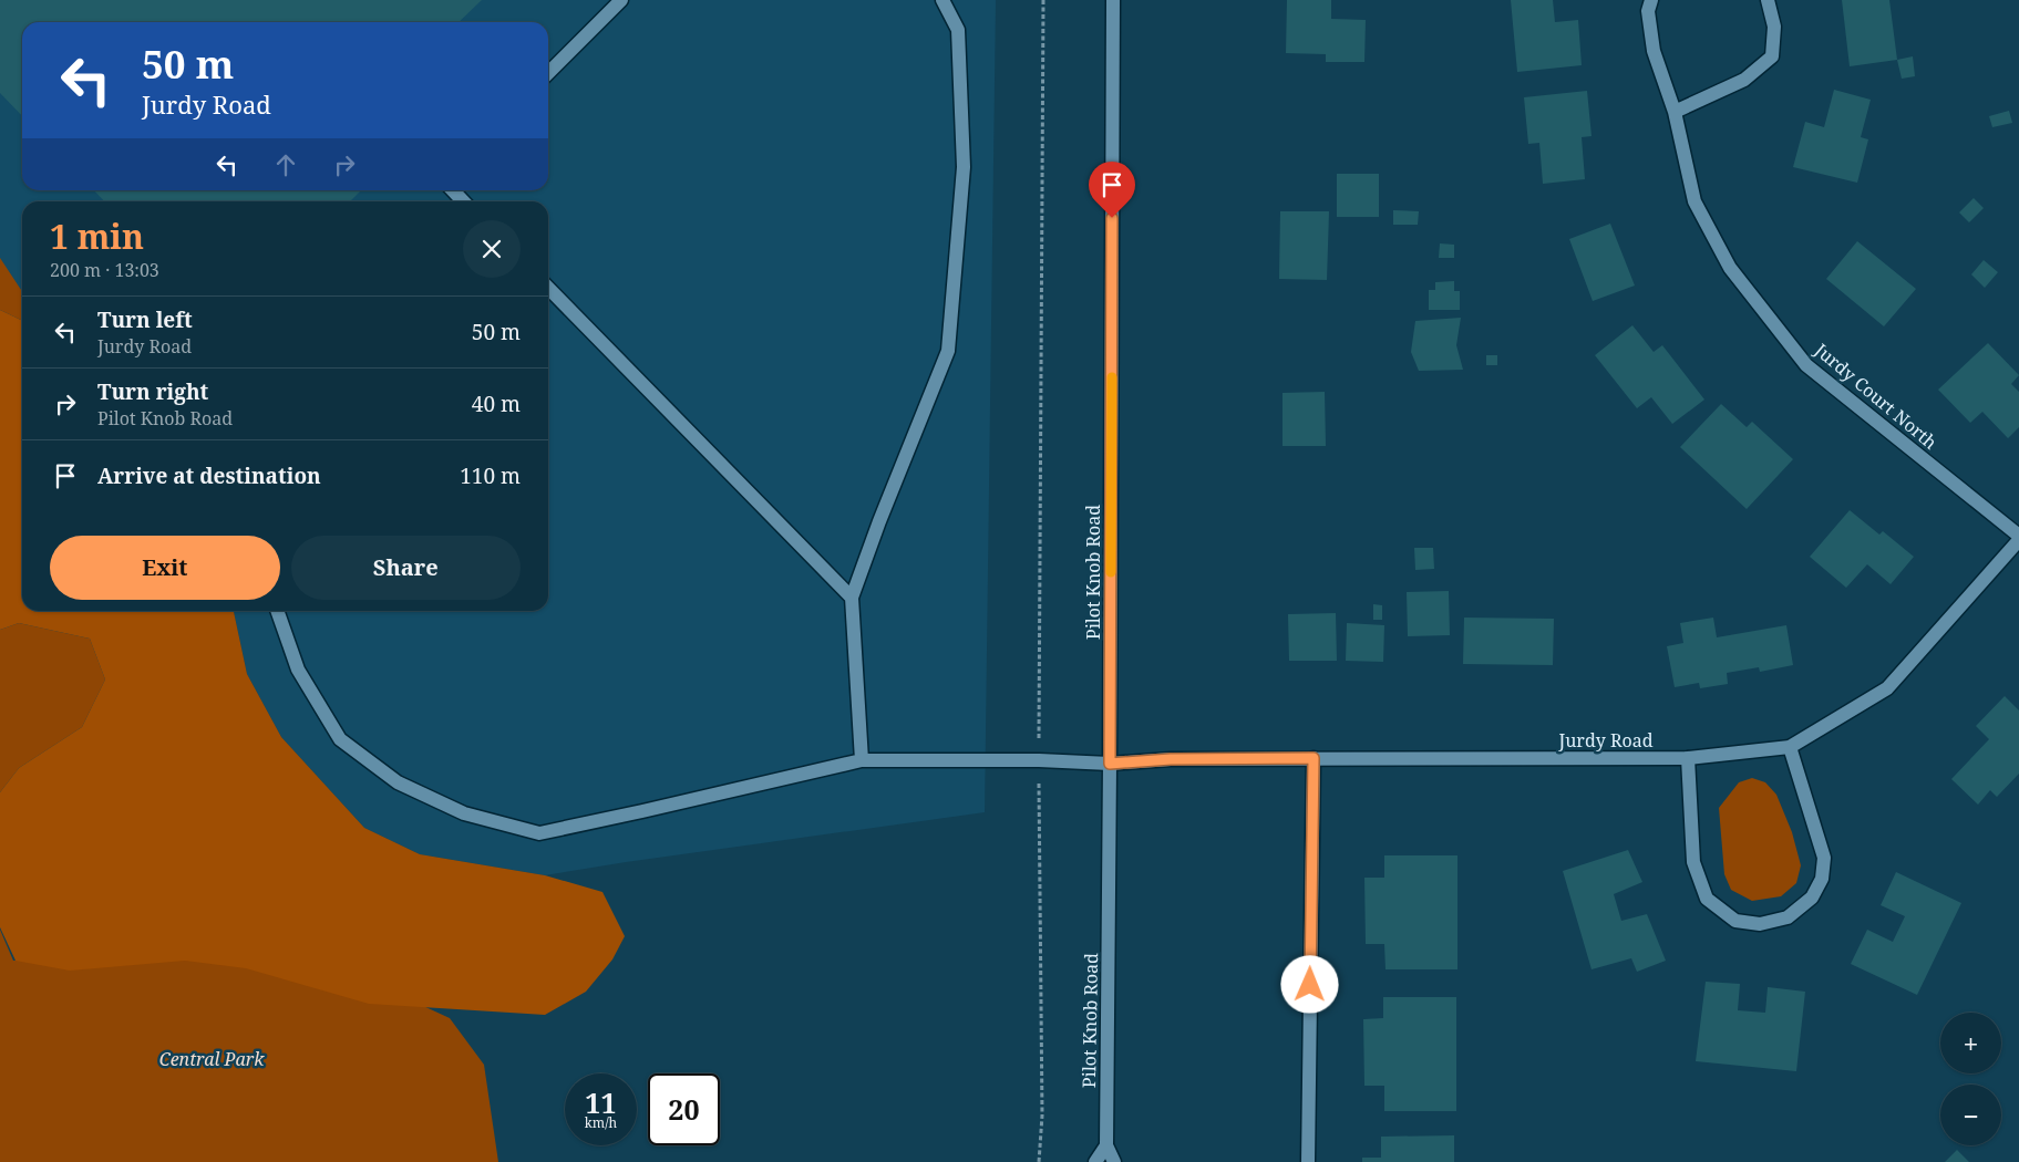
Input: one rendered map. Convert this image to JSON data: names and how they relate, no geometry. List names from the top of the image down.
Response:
{
  "streets": {
    "street": ["Jurdy Court North", "Pilot Knob Road", "Jurdy Road"]
  },
  "crossings": [
    ["Jurdy Court North", "Jurdy Road"],
    ["Pilot Knob Road", "Jurdy Road"]
  ],
  "parks": ["Central Park"],
  "page": {
    "turn": ["50 m", "Jurdy Road"],
    "heading": ["1 min", "200 m · 13:03"],
    "list": [
      {
        "name": "Turn left",
        "note": "Jurdy Road",
        "value": "50 m"
      },
      {
        "name": "Turn right",
        "note": "Pilot Knob Road",
        "value": "40 m"
      },
      {
        "name": "Arrive at destination",
        "value": "110 m"
      }
    ],
    "buttons": ["Exit", "Share"],
    "map_buttons": ["+", "−"],
    "speed": "11 km/h",
    "limit": "20"
  }
}
